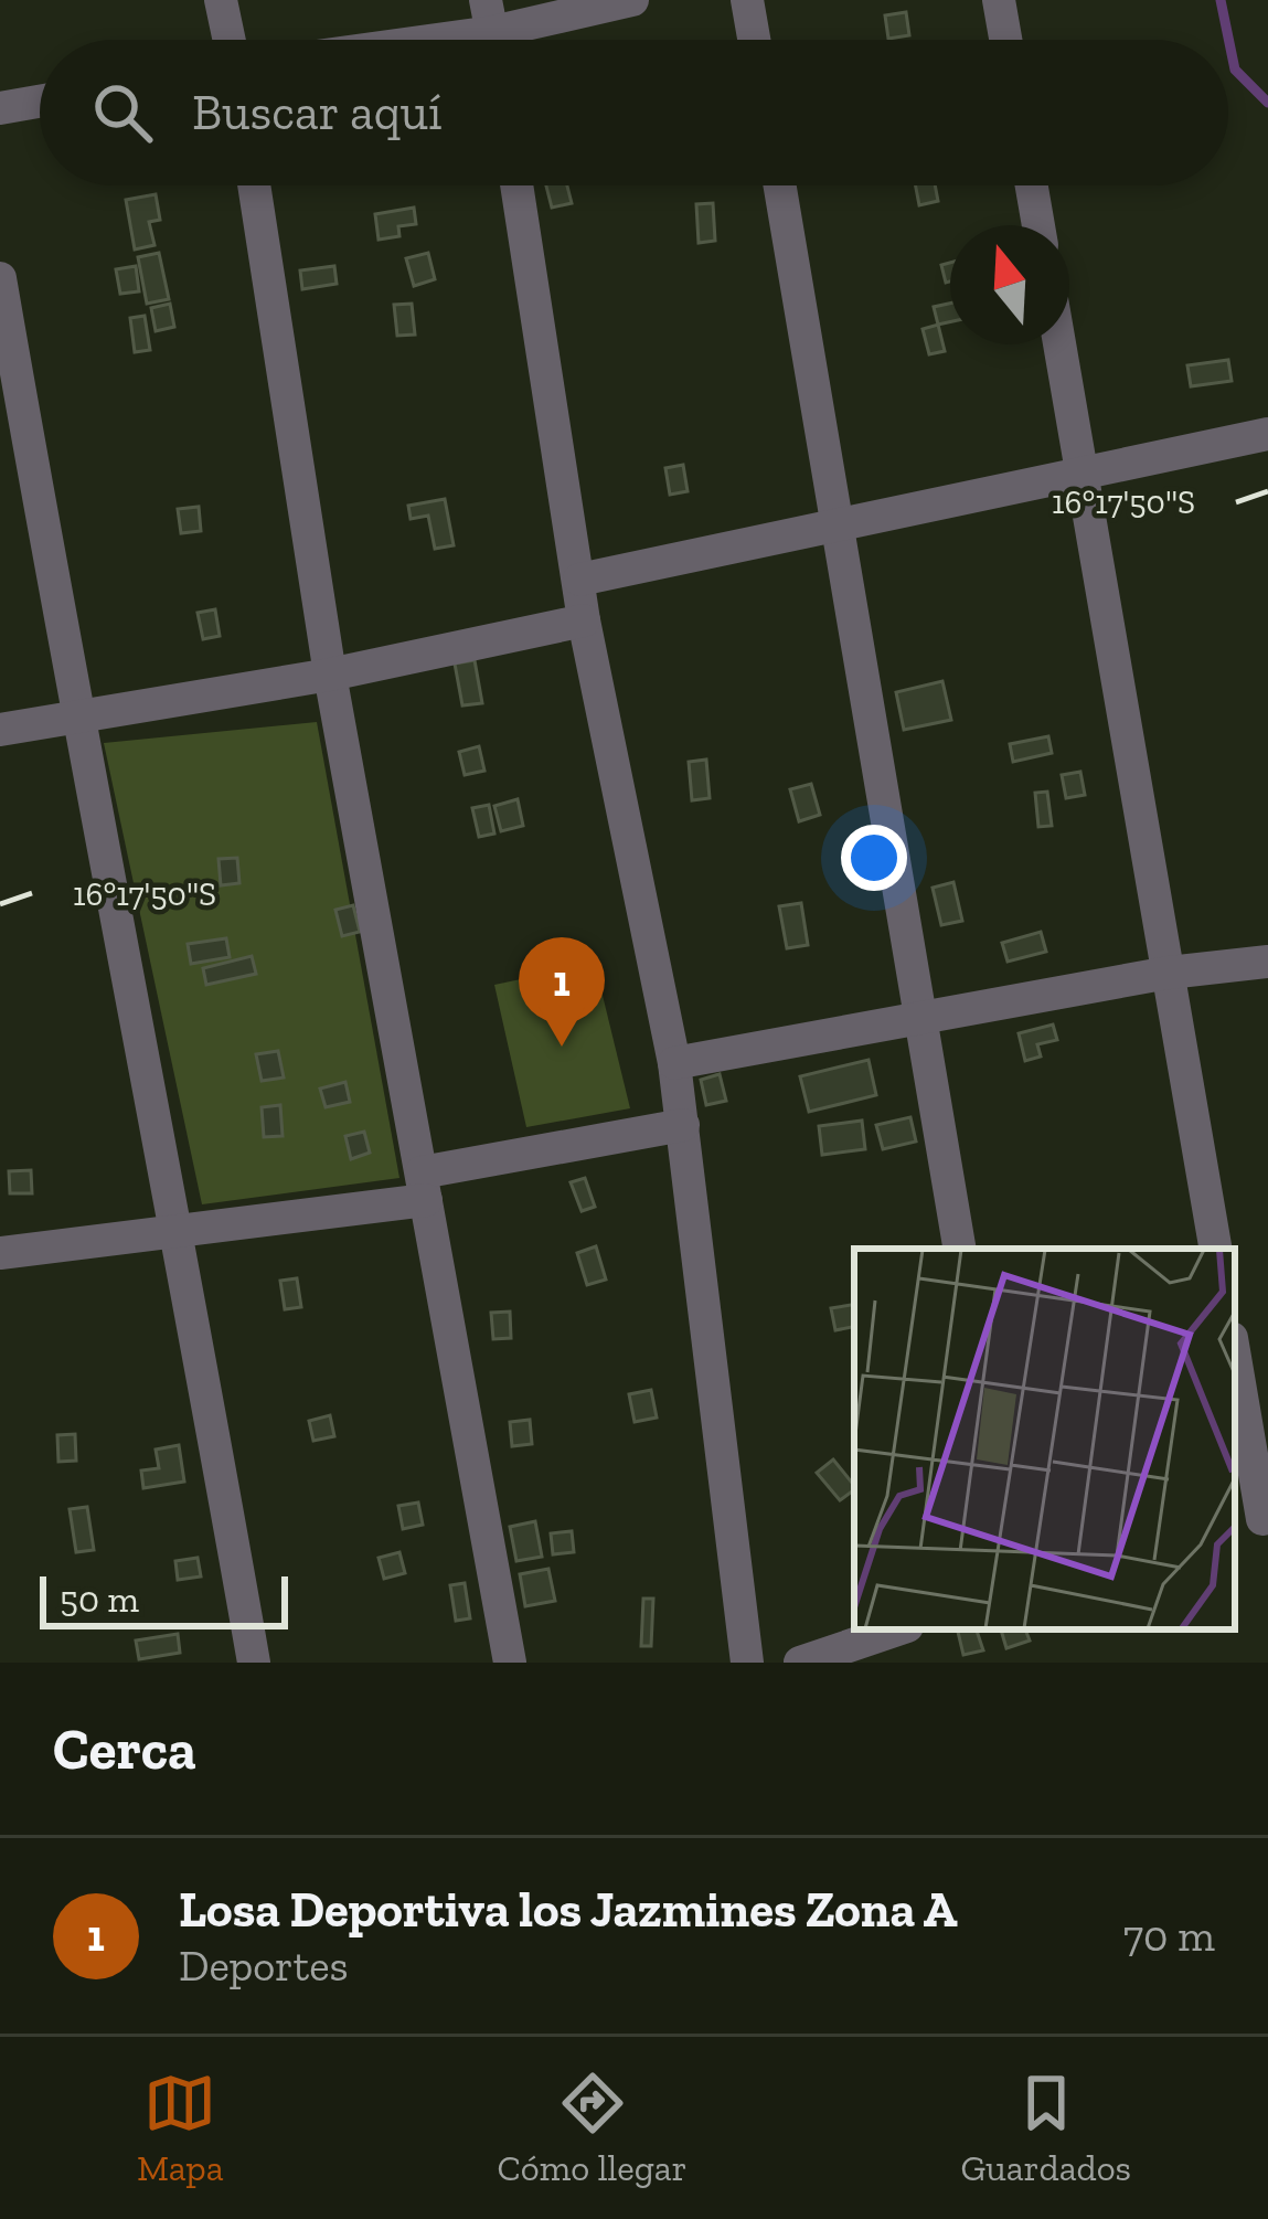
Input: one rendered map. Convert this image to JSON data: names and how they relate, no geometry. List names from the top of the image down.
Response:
{
  "scale_bar": "50 m",
  "north": "top",
  "page": {
    "search": "Buscar aquí",
    "pins": "1",
    "scale": "50 m",
    "heading": "Cerca",
    "list": [
      {
        "mark": "1",
        "name": "Losa Deportiva los Jazmines Zona A",
        "note": "Deportes",
        "value": "70 m"
      }
    ],
    "nav": ["Mapa", "Cómo llegar", "Guardados"]
  },
  "coordinates": ["16°17'50\"S"]
}
